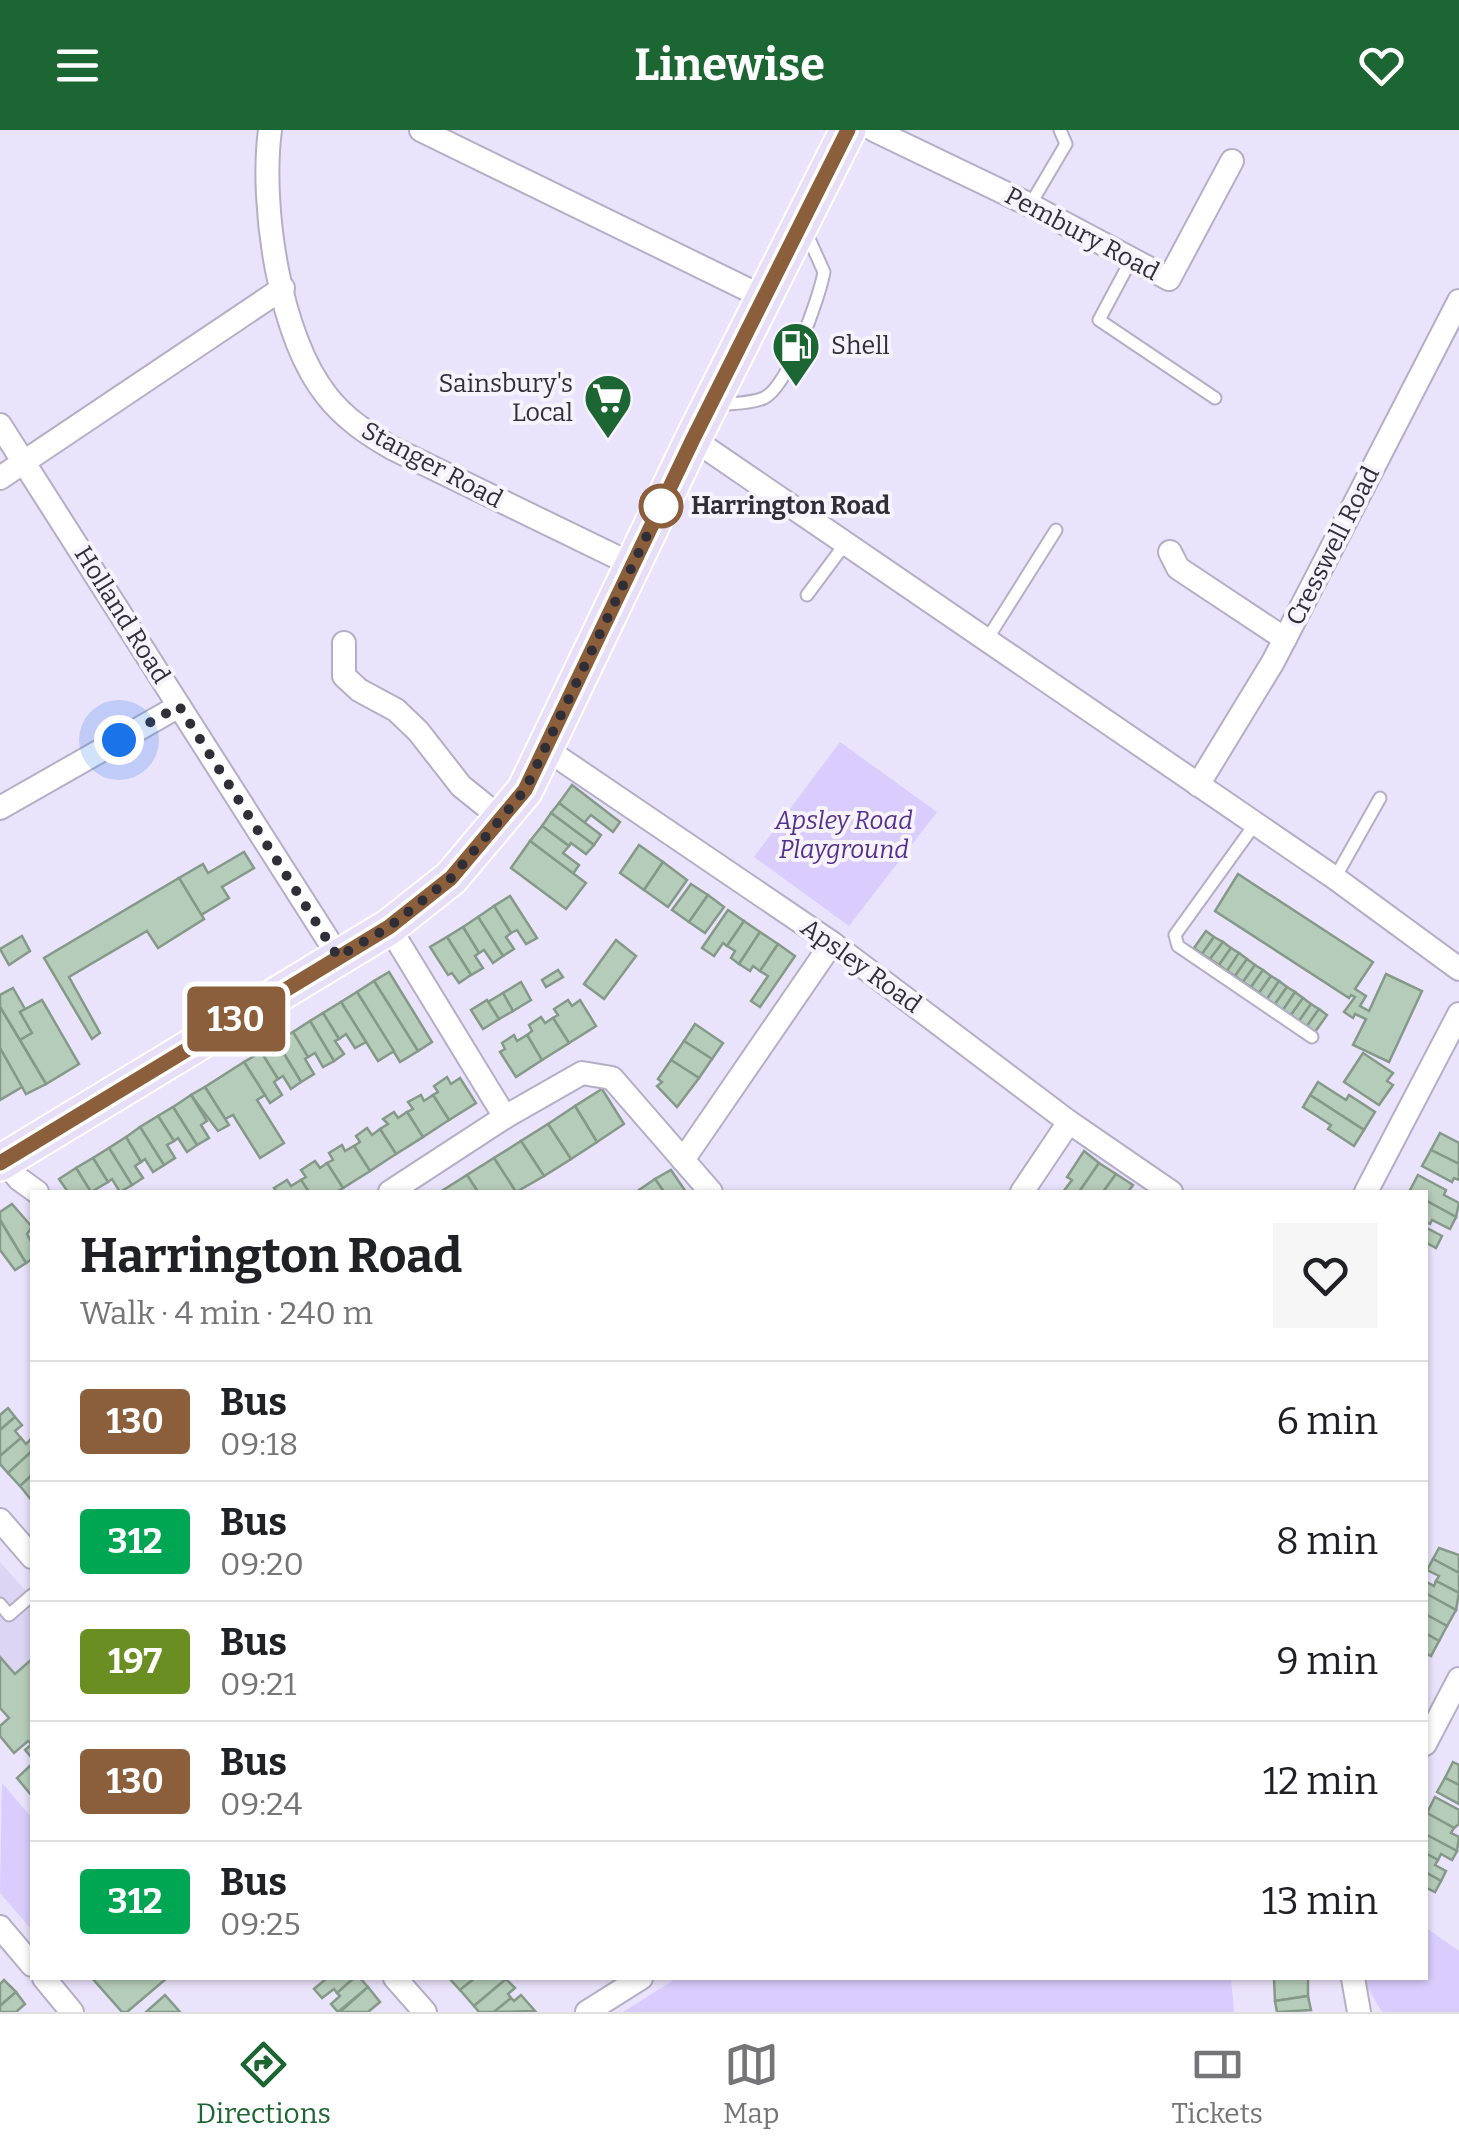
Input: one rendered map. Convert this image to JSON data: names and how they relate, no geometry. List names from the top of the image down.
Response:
{
  "streets": {
    "street": [
      "Pembury Road",
      "Stanger Road",
      "Cresswell Road",
      "Holland Road",
      "Apsley Road"
    ]
  },
  "parks": ["Apsley Road Playground"],
  "places": {
    "fuel station": ["Shell"],
    "supermarket": ["Sainsbury's Local"],
    "other": ["Harrington Road"]
  },
  "lines": ["bus line 130"],
  "page": {
    "header": "Linewise",
    "on_map": "130",
    "heading": ["Harrington Road", "Walk · 4 min · 240 m"],
    "list": [
      {
        "mark": "130",
        "name": "Bus",
        "note": "09:18",
        "value": "6 min"
      },
      {
        "mark": "312",
        "name": "Bus",
        "note": "09:20",
        "value": "8 min"
      },
      {
        "mark": "197",
        "name": "Bus",
        "note": "09:21",
        "value": "9 min"
      },
      {
        "mark": "130",
        "name": "Bus",
        "note": "09:24",
        "value": "12 min"
      },
      {
        "mark": "312",
        "name": "Bus",
        "note": "09:25",
        "value": "13 min"
      }
    ],
    "tabs": ["Directions", "Map", "Tickets"]
  }
}
